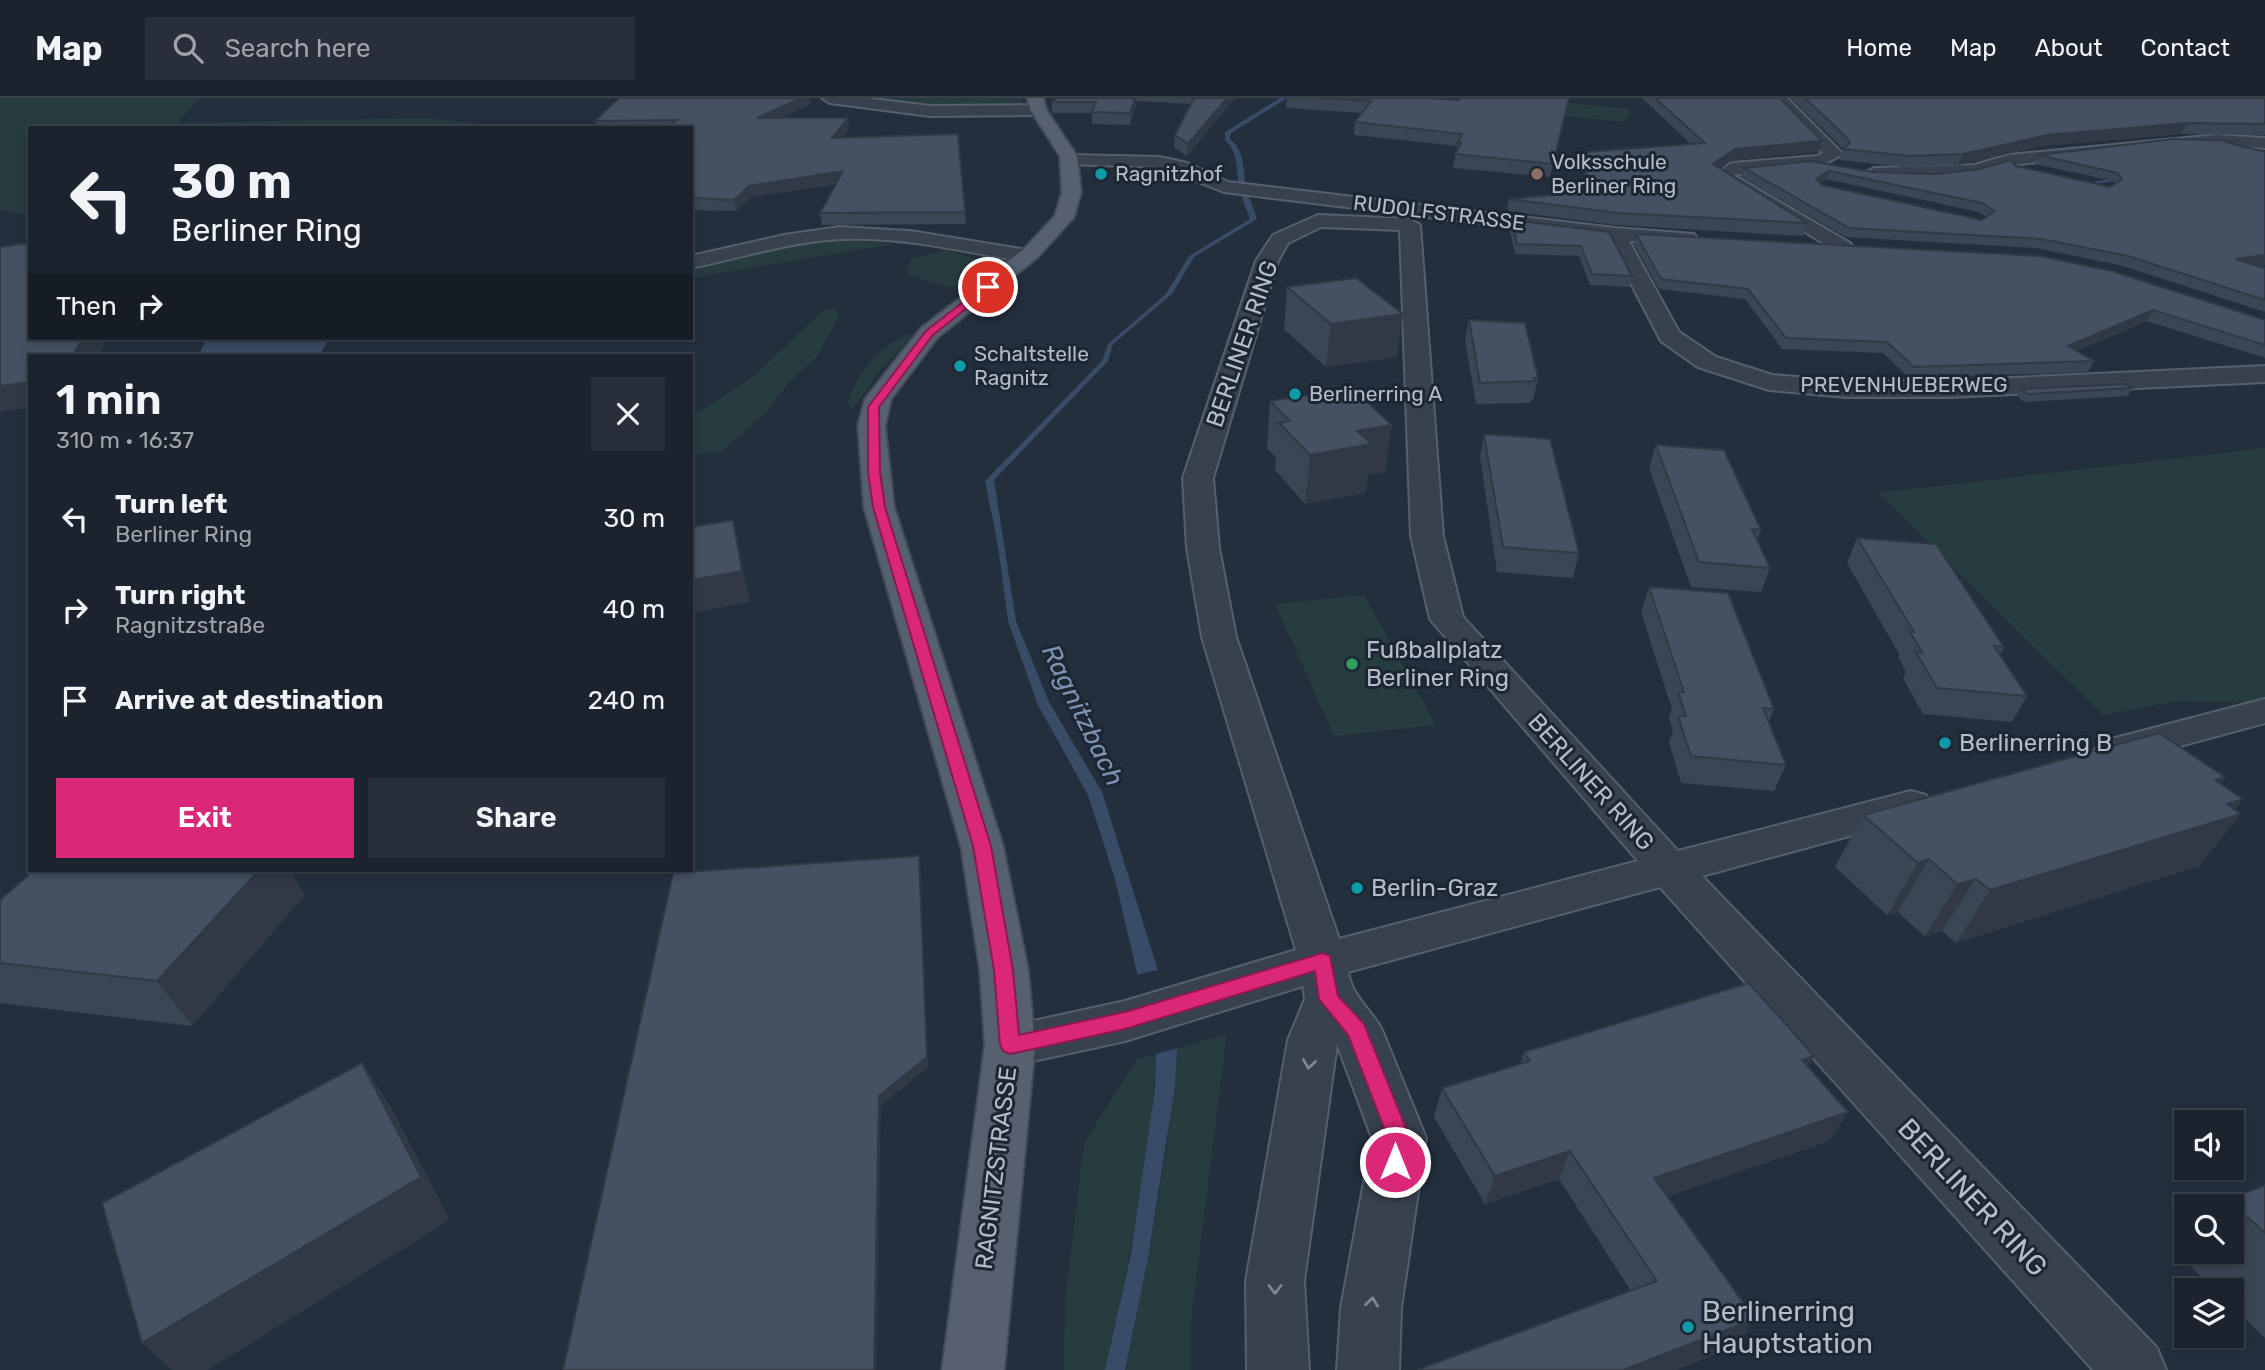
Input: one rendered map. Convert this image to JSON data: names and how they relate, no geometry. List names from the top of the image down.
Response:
{
  "streets": {
    "main road": ["RAGNITZSTRASSE"],
    "street": ["RUDOLFSTRASSE", "BERLINER RING", "PREVENHUEBERWEG"]
  },
  "crossings": [
    ["RUDOLFSTRASSE", "PREVENHUEBERWEG"],
    ["RUDOLFSTRASSE", "RAGNITZSTRASSE"],
    ["BERLINER RING", "RAGNITZSTRASSE"]
  ],
  "water": ["Ragnitzbach"],
  "places": [
    "Ragnitzhof",
    "Volksschule Berliner Ring",
    "Schaltstelle Ragnitz",
    "Berlinerring A",
    "Fußballplatz Berliner Ring",
    "Berlinerring B",
    "Berlin-Graz",
    "Berlinerring Hauptstation"
  ],
  "page": {
    "header": "Map",
    "search": "Search here",
    "nav": [
      "Home",
      "Map",
      "About",
      "Contact"
    ],
    "turn": ["30 m", "Berliner Ring"],
    "then": "Then",
    "heading": ["1 min", "310 m · 16:37"],
    "list": [
      {
        "name": "Turn left",
        "note": "Berliner Ring",
        "value": "30 m"
      },
      {
        "name": "Turn right",
        "note": "Ragnitzstraße",
        "value": "40 m"
      },
      {
        "name": "Arrive at destination",
        "value": "240 m"
      }
    ],
    "buttons": ["Exit", "Share"]
  }
}
